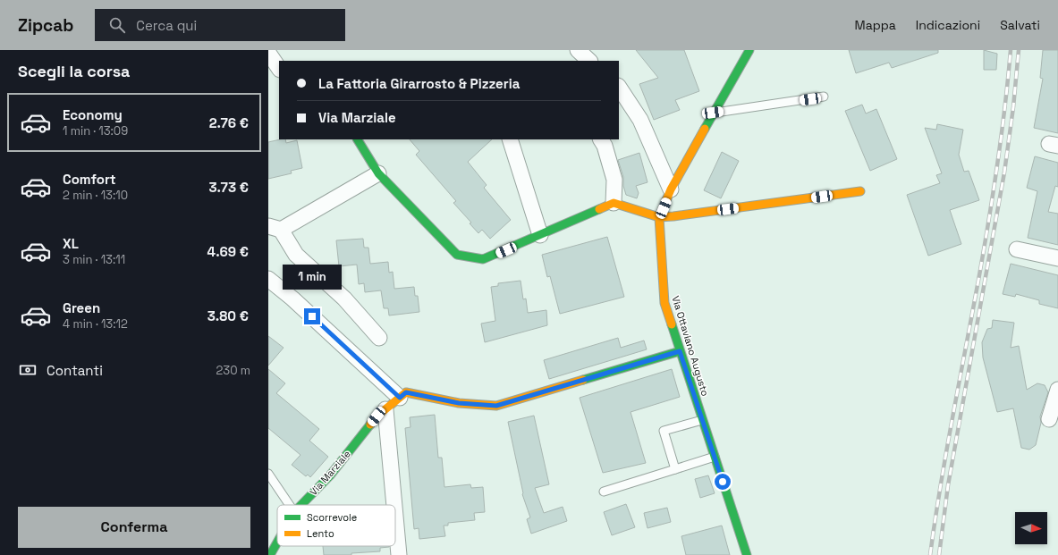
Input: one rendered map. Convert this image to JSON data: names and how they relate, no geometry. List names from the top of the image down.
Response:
{
  "streets": {
    "street": ["Via Ottaviano Augusto", "Via Marziale"]
  },
  "crossings": [
    ["Via Ottaviano Augusto", "Via Marziale"]
  ],
  "legend": ["Scorrevole", "Lento"],
  "north": "right",
  "page": {
    "header": "Zipcab",
    "search": "Cerca qui",
    "nav": ["Mappa", "Indicazioni", "Salvati"],
    "heading": "Scegli la corsa",
    "banner": ["La Fattoria Girarrosto & Pizzeria", "Via Marziale"],
    "list": [
      {
        "name": "Economy",
        "note": "1 min · 13:09",
        "value": "2.76 €"
      },
      {
        "name": "Comfort",
        "note": "2 min · 13:10",
        "value": "3.73 €"
      },
      {
        "name": "XL",
        "note": "3 min · 13:11",
        "value": "4.69 €"
      },
      {
        "name": "Green",
        "note": "4 min · 13:12",
        "value": "3.80 €"
      }
    ],
    "bubble": "1 min",
    "pay": ["Contanti", "230 m"],
    "buttons": "Conferma"
  }
}
